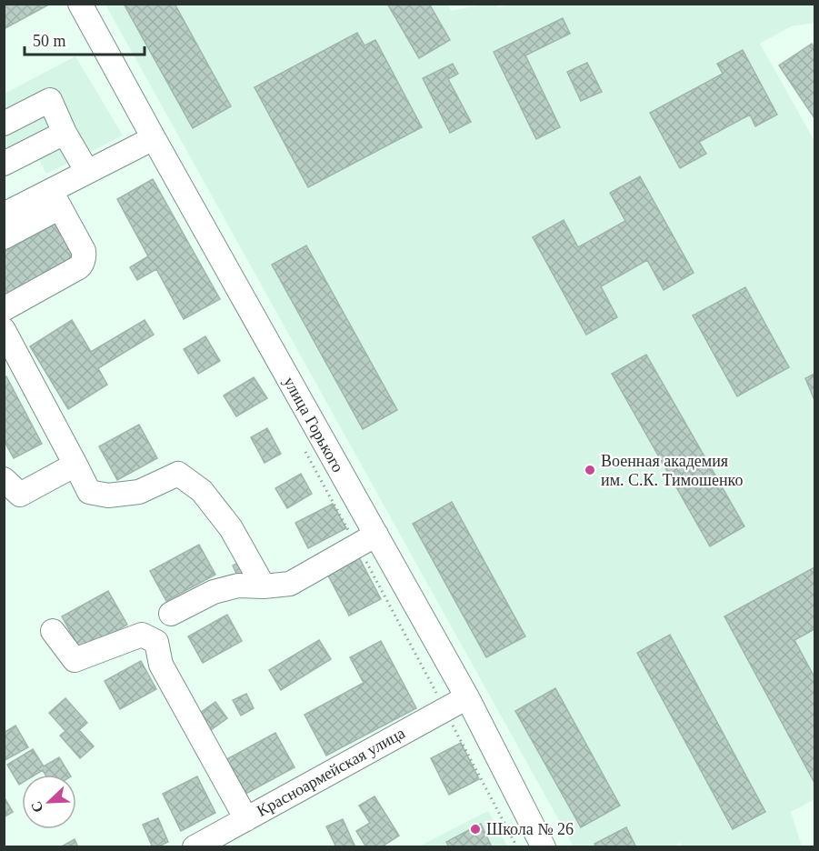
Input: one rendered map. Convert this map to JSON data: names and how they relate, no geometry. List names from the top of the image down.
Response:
{
  "streets": {
    "street": ["улица Горького", "Красноармейская улица"]
  },
  "crossings": [
    ["улица Горького", "Красноармейская улица"]
  ],
  "places": ["Военная академия им. С.К. Тимошенко", "Школа № 26"],
  "scale_bar": "50 m",
  "north": "bottom left"
}
